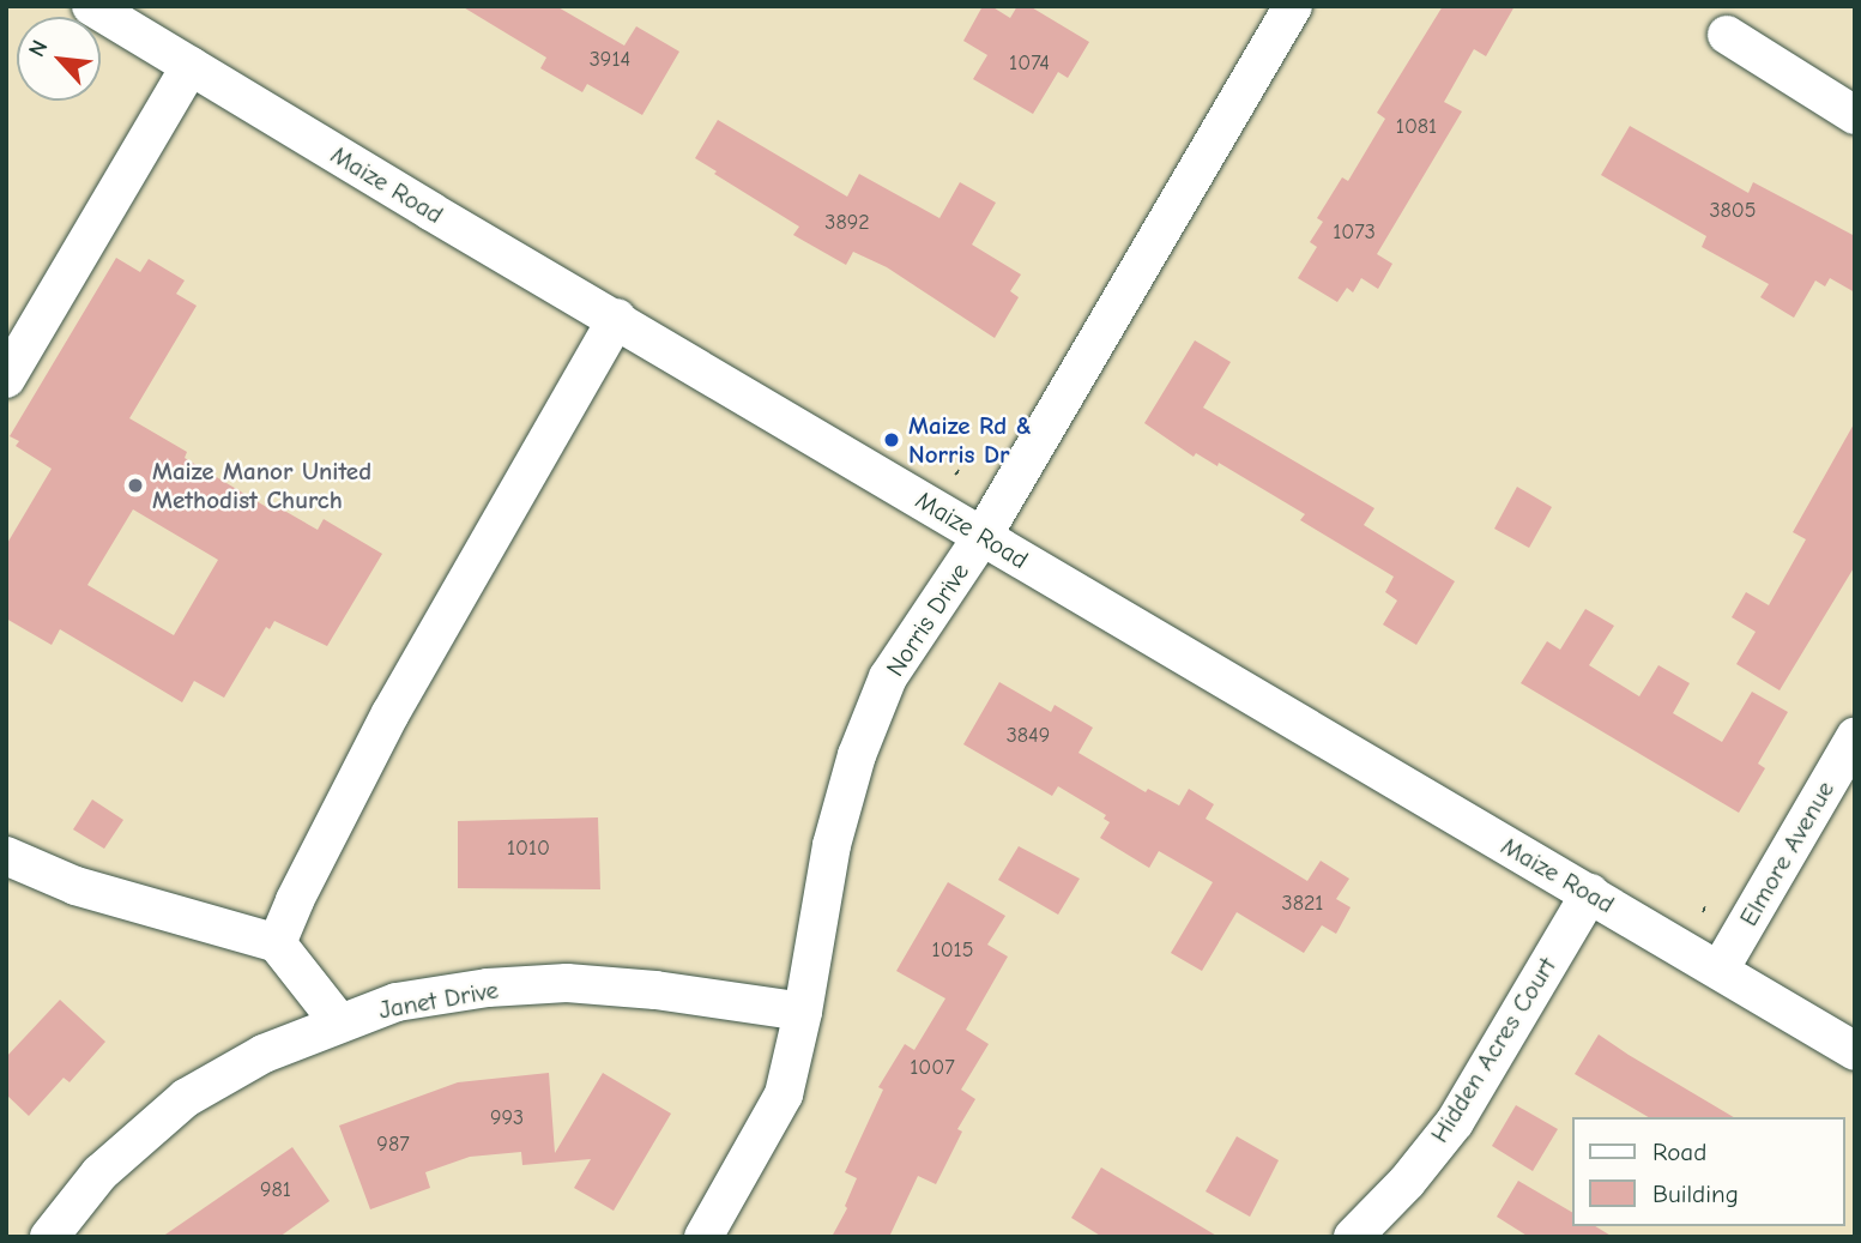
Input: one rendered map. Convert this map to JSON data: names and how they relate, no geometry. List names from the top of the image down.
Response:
{
  "streets": {
    "street": [
      "Maize Road",
      "Norris Drive",
      "Elmore Avenue",
      "Janet Drive",
      "Hidden Acres Court"
    ]
  },
  "crossings": [
    ["Maize Road", "Norris Drive"],
    ["Maize Road", "Elmore Avenue"],
    ["Maize Road", "Hidden Acres Court"],
    ["Norris Drive", "Janet Drive"]
  ],
  "places": ["Maize Rd & Norris Dr", "Maize Manor United Methodist Church"],
  "house_numbers": [
    "3914",
    "1074",
    "1081",
    "3805",
    "3892",
    "1073",
    "3849",
    "1010",
    "3821",
    "1015",
    "1007",
    "993",
    "987",
    "981"
  ],
  "legend": ["Road", "Building"],
  "north": "top left"
}
